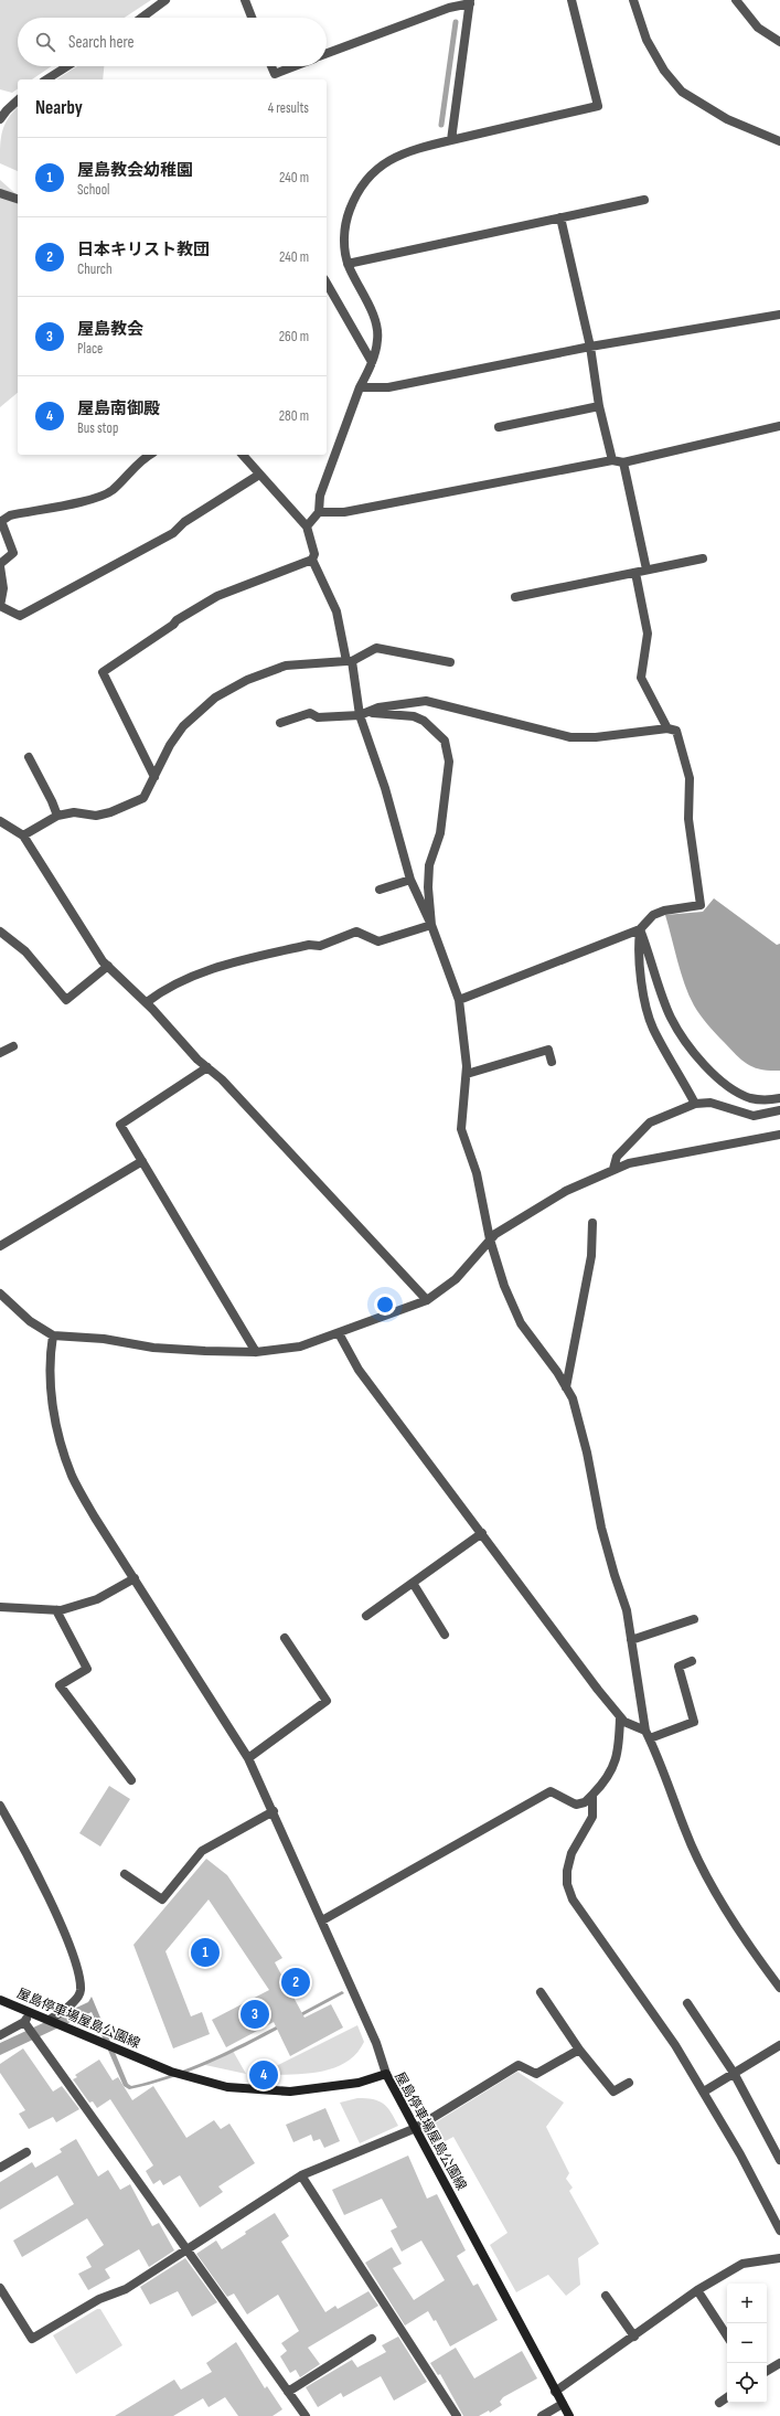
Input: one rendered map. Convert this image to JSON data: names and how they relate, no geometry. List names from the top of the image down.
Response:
{
  "streets": {
    "main road": ["屋島停車場屋島公園線"]
  },
  "page": {
    "search": "Search here",
    "heading": ["Nearby", "4 results"],
    "list": [
      {
        "mark": "1",
        "name": "屋島教会幼稚園",
        "note": "School",
        "value": "240 m"
      },
      {
        "mark": "2",
        "name": "日本キリスト教団",
        "note": "Church",
        "value": "240 m"
      },
      {
        "mark": "3",
        "name": "屋島教会",
        "note": "Place",
        "value": "260 m"
      },
      {
        "mark": "4",
        "name": "屋島南御殿",
        "note": "Bus stop",
        "value": "280 m"
      }
    ],
    "pins": [
      "1",
      "2",
      "3",
      "4"
    ],
    "map_buttons": ["+", "−"]
  }
}
